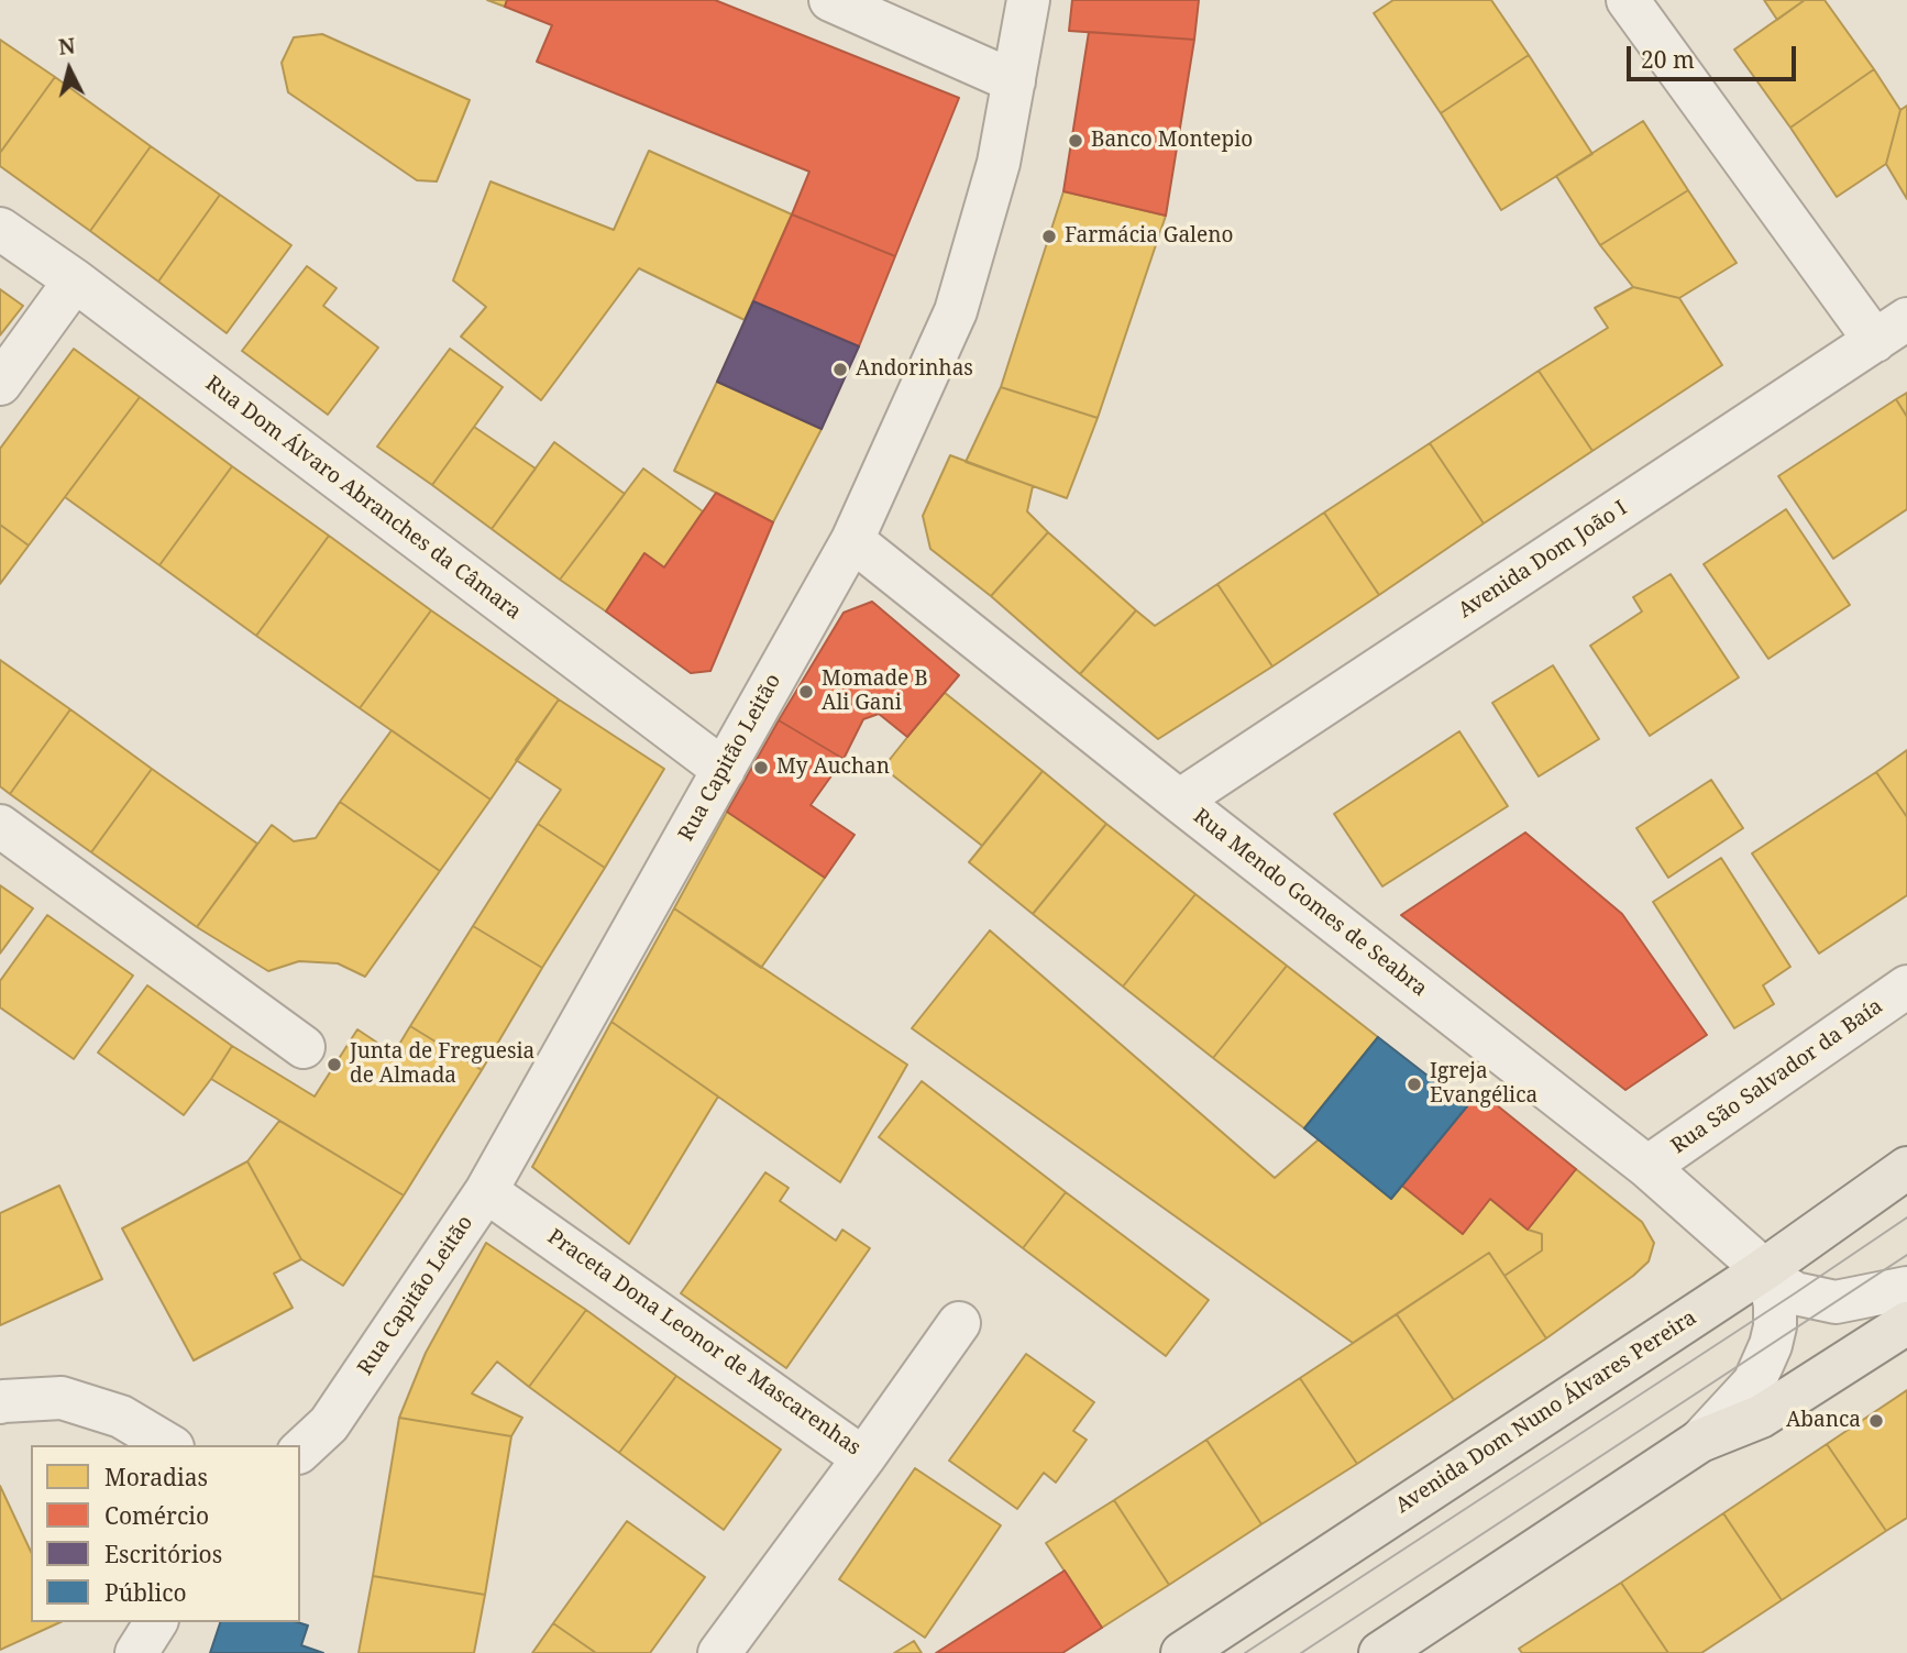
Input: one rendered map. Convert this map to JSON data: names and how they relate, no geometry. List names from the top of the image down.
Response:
{
  "streets": {
    "main road": ["Avenida Dom Nuno Álvares Pereira"],
    "street": [
      "Rua Dom Álvaro Abranches da Câmara",
      "Avenida Dom João I",
      "Rua Capitão Leitão",
      "Rua Mendo Gomes de Seabra",
      "Rua São Salvador da Baía",
      "Praceta Dona Leonor de Mascarenhas"
    ]
  },
  "crossings": [
    ["Rua Dom Álvaro Abranches da Câmara", "Rua Capitão Leitão"],
    ["Avenida Dom João I", "Rua Mendo Gomes de Seabra"],
    ["Rua Capitão Leitão", "Rua Mendo Gomes de Seabra"],
    ["Rua Capitão Leitão", "Praceta Dona Leonor de Mascarenhas"],
    ["Rua Mendo Gomes de Seabra", "Rua São Salvador da Baía"],
    ["Rua Mendo Gomes de Seabra", "Avenida Dom Nuno Álvares Pereira"]
  ],
  "places": [
    "Banco Montepio",
    "Farmácia Galeno",
    "Andorinhas",
    "Momade B Ali Gani",
    "My Auchan",
    "Junta de Freguesia de Almada",
    "Igreja Evangélica",
    "Abanca"
  ],
  "legend": [
    "Moradias",
    "Comércio",
    "Escritórios",
    "Público"
  ],
  "scale_bar": "20 m",
  "north": "top"
}
